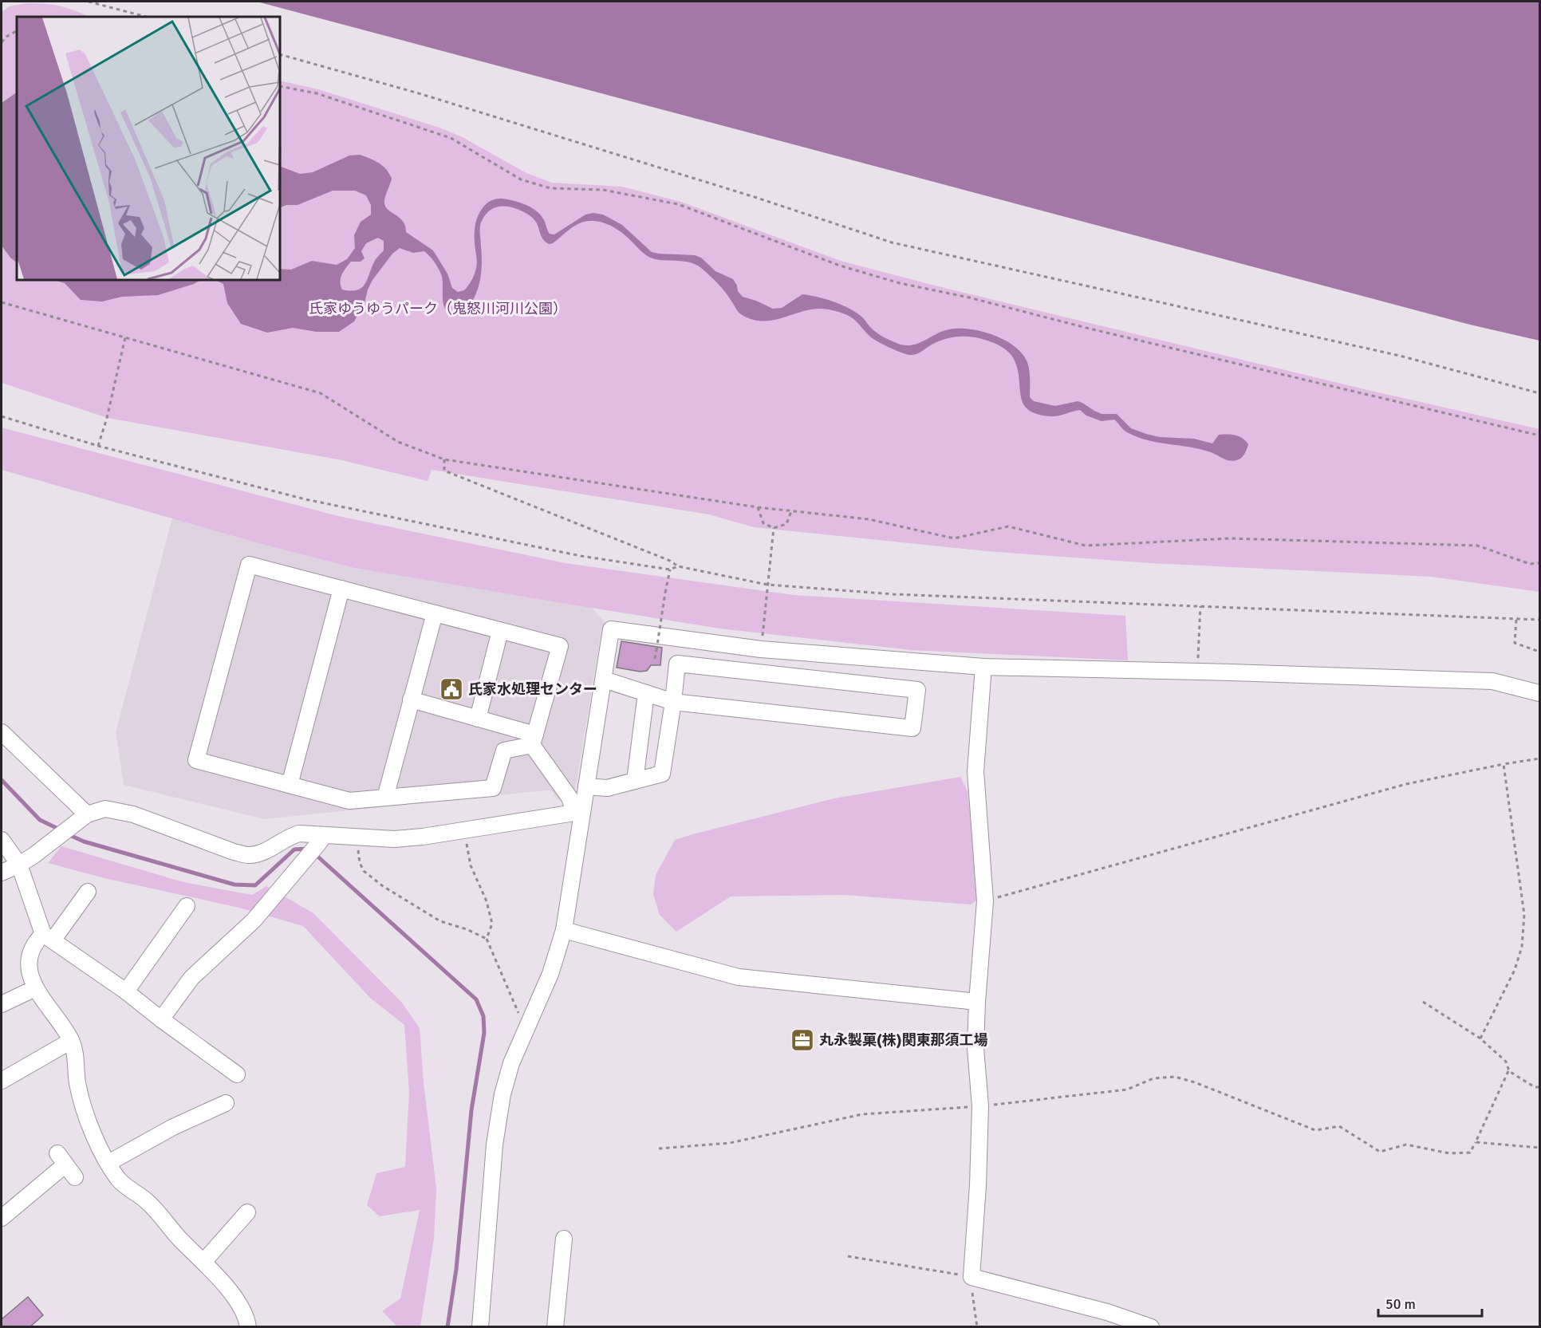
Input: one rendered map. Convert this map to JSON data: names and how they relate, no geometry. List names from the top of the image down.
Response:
{
  "parks": ["氏家ゆうゆうパーク（鬼怒川河川公園）"],
  "places": {
    "public building": ["氏家水処理センター"],
    "office": ["丸永製菓(株)関東那須工場"]
  },
  "scale_bar": "50 m"
}
